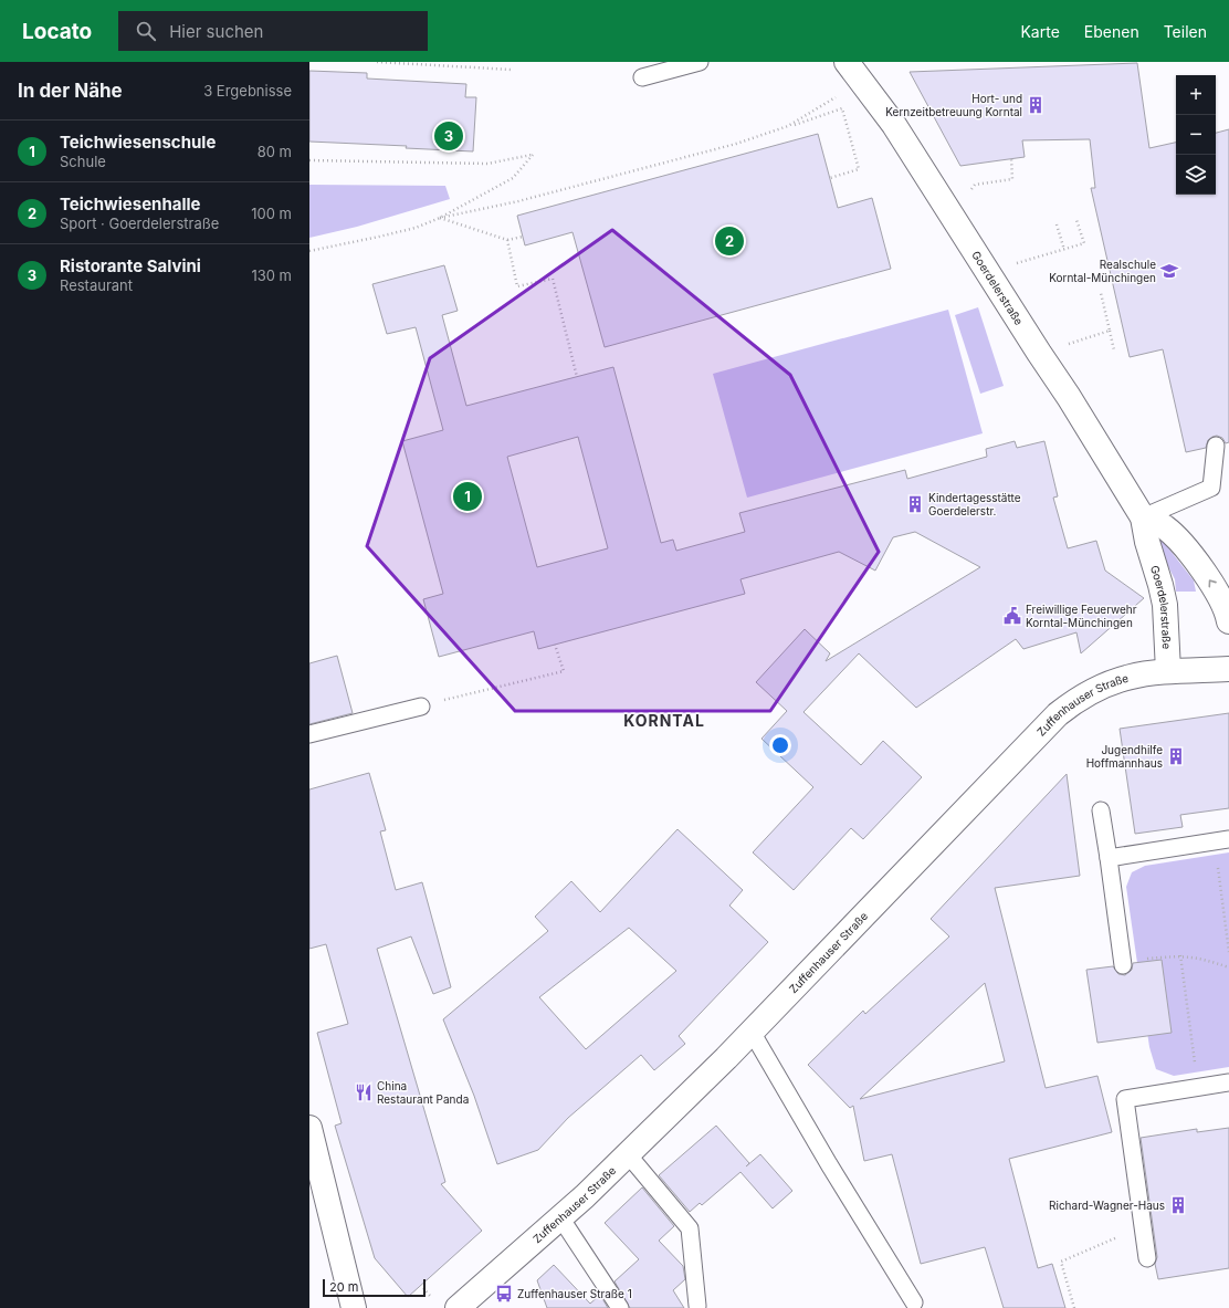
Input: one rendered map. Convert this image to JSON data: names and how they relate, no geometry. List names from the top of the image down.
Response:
{
  "streets": {
    "street": ["Goerdelerstraße", "Zuffenhauser Straße"]
  },
  "crossings": [
    ["Goerdelerstraße", "Zuffenhauser Straße"]
  ],
  "districts": ["KORNTAL"],
  "places": {
    "building": [
      "Hort- und Kernzeitbetreuung Korntal",
      "Kindertagesstätte Goerdelerstr.",
      "Jugendhilfe Hoffmannhaus",
      "Richard-Wagner-Haus"
    ],
    "school or university": ["Realschule Korntal-Münchingen"],
    "public building": ["Freiwillige Feuerwehr Korntal-Münchingen"],
    "restaurant": ["China Restaurant Panda"],
    "bus stop": ["Zuffenhauser Straße 1"]
  },
  "scale_bar": "20 m",
  "page": {
    "header": "Locato",
    "search": "Hier suchen",
    "nav": ["Karte", "Ebenen", "Teilen"],
    "heading": ["In der Nähe", "3 Ergebnisse"],
    "map_buttons": ["+", "−"],
    "list": [
      {
        "mark": "1",
        "name": "Teichwiesenschule",
        "note": "Schule",
        "value": "80 m"
      },
      {
        "mark": "2",
        "name": "Teichwiesenhalle",
        "note": "Sport · Goerdelerstraße",
        "value": "100 m"
      },
      {
        "mark": "3",
        "name": "Ristorante Salvini",
        "note": "Restaurant",
        "value": "130 m"
      }
    ],
    "pins": ["3", "2", "1"],
    "scale": "20 m"
  }
}
